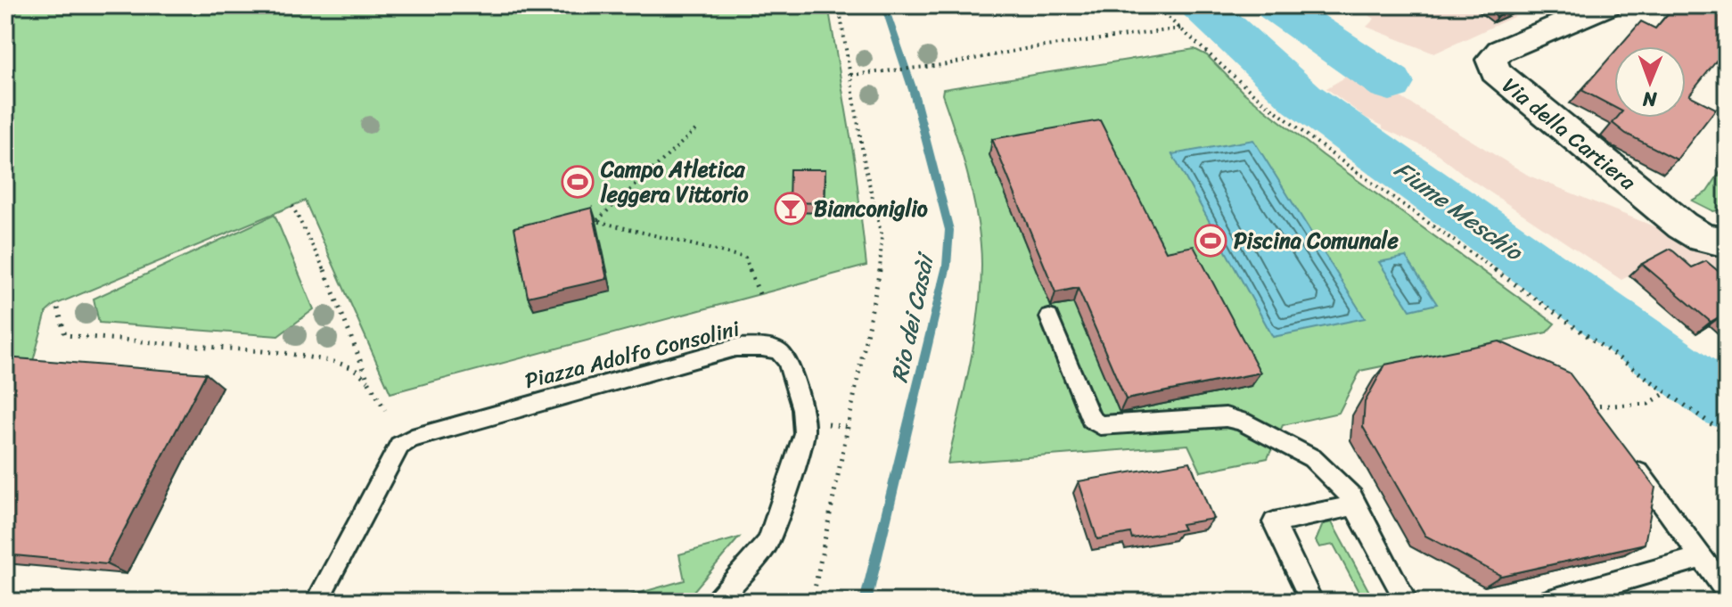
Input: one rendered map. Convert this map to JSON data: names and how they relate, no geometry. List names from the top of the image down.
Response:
{
  "streets": {
    "street": ["Via della Cartiera"],
    "lane": ["Piazza Adolfo Consolini"]
  },
  "water": ["Fiume Meschio", "Rio dei Casài"],
  "places": {
    "sports": ["Campo Atletica leggera Vittorio", "Piscina Comunale"],
    "bar": ["Bianconiglio"]
  },
  "north": "bottom"
}
